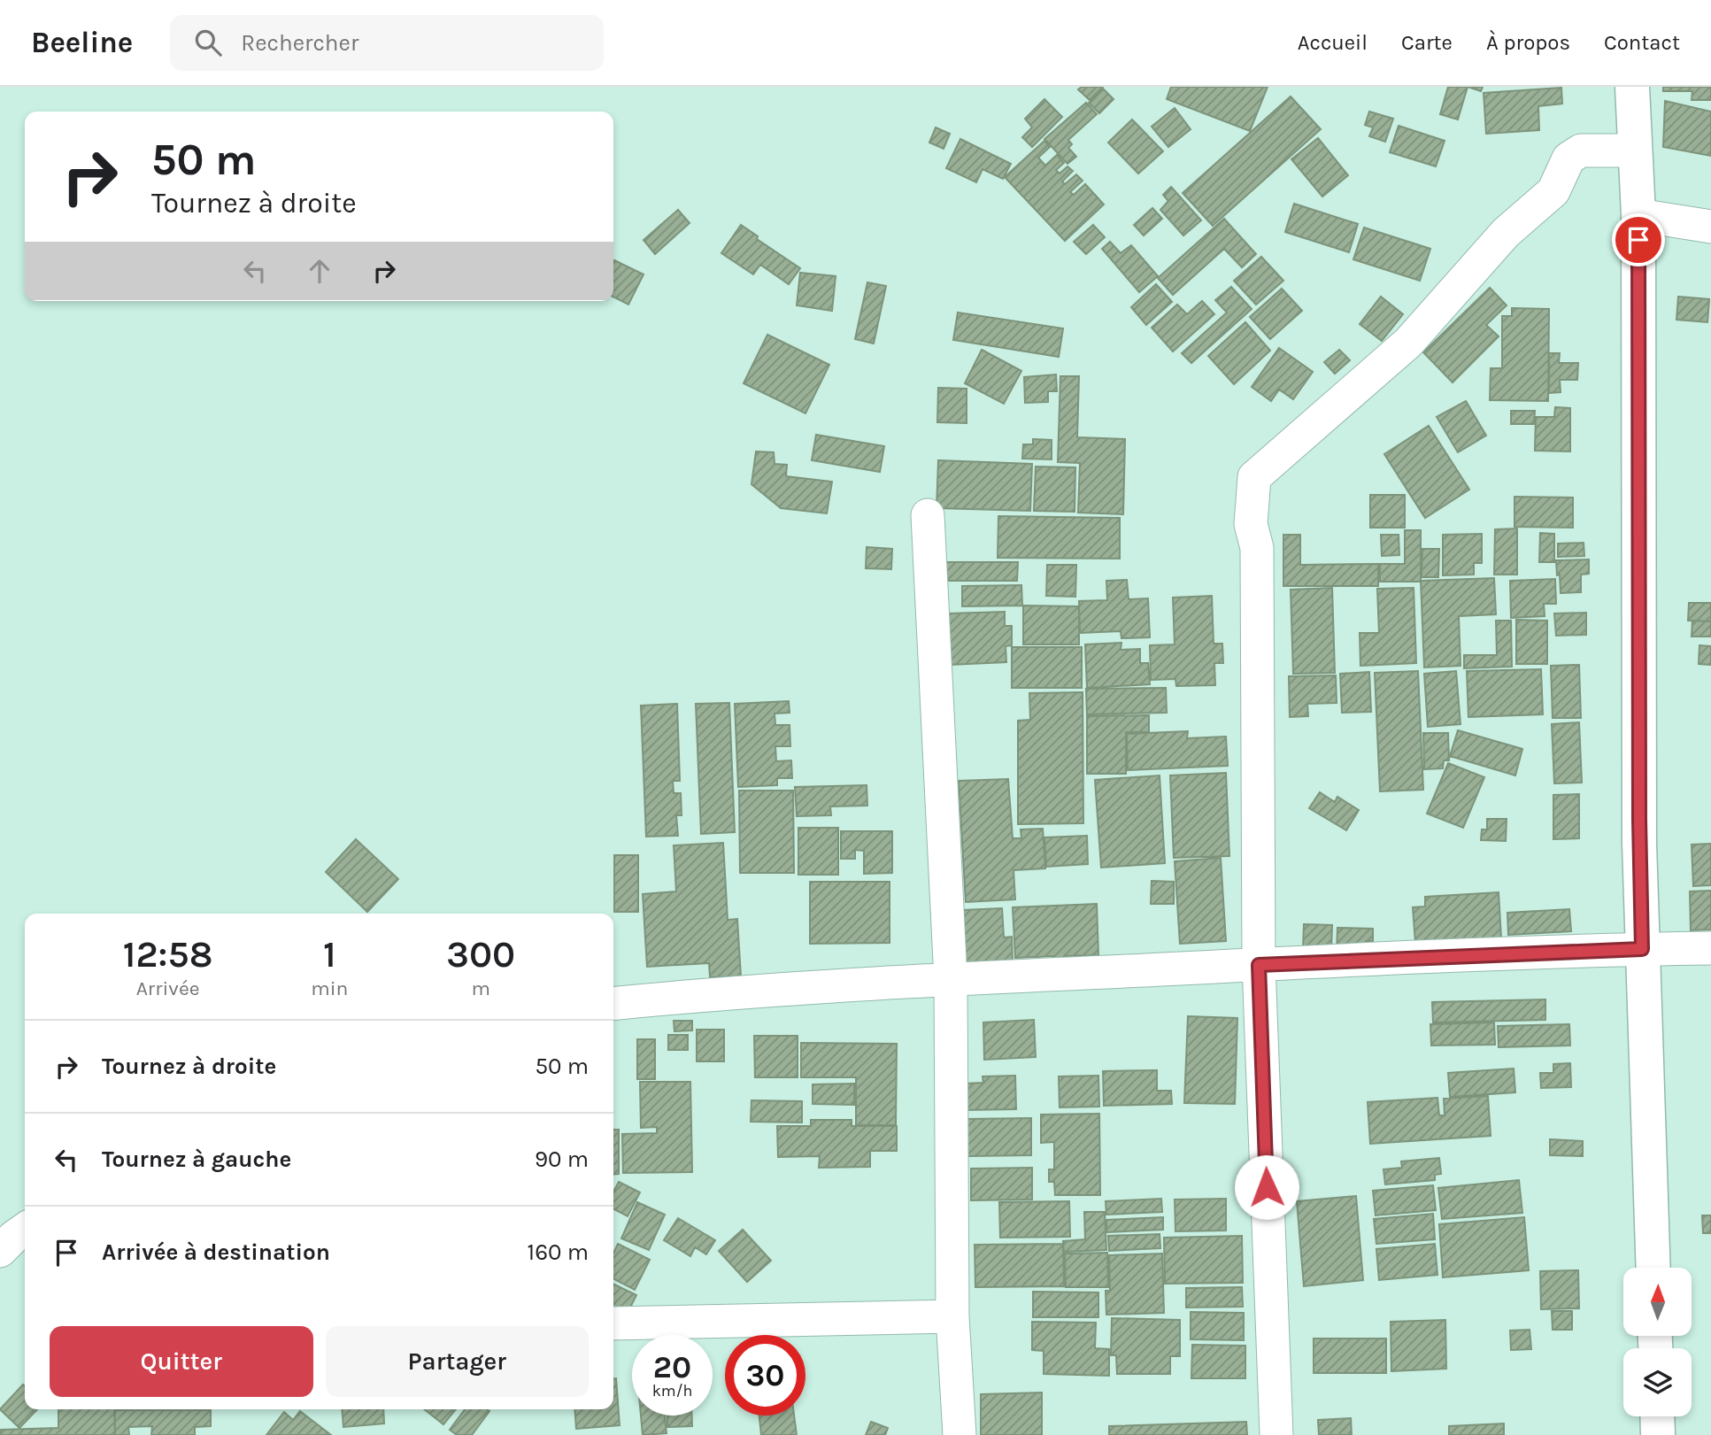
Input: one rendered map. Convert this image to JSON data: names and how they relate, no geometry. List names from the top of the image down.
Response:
{
  "north": "top",
  "page": {
    "header": "Beeline",
    "search": "Rechercher",
    "nav": [
      "Accueil",
      "Carte",
      "À propos",
      "Contact"
    ],
    "turn": ["50 m", "Tournez à droite"],
    "eta": [
      "12:58",
      "Arrivée",
      "1",
      "min",
      "300",
      "m"
    ],
    "list": [
      {
        "name": "Tournez à droite",
        "value": "50 m"
      },
      {
        "name": "Tournez à gauche",
        "value": "90 m"
      },
      {
        "name": "Arrivée à destination",
        "value": "160 m"
      }
    ],
    "buttons": ["Quitter", "Partager"],
    "speed": "20 km/h",
    "limit": "30"
  }
}
